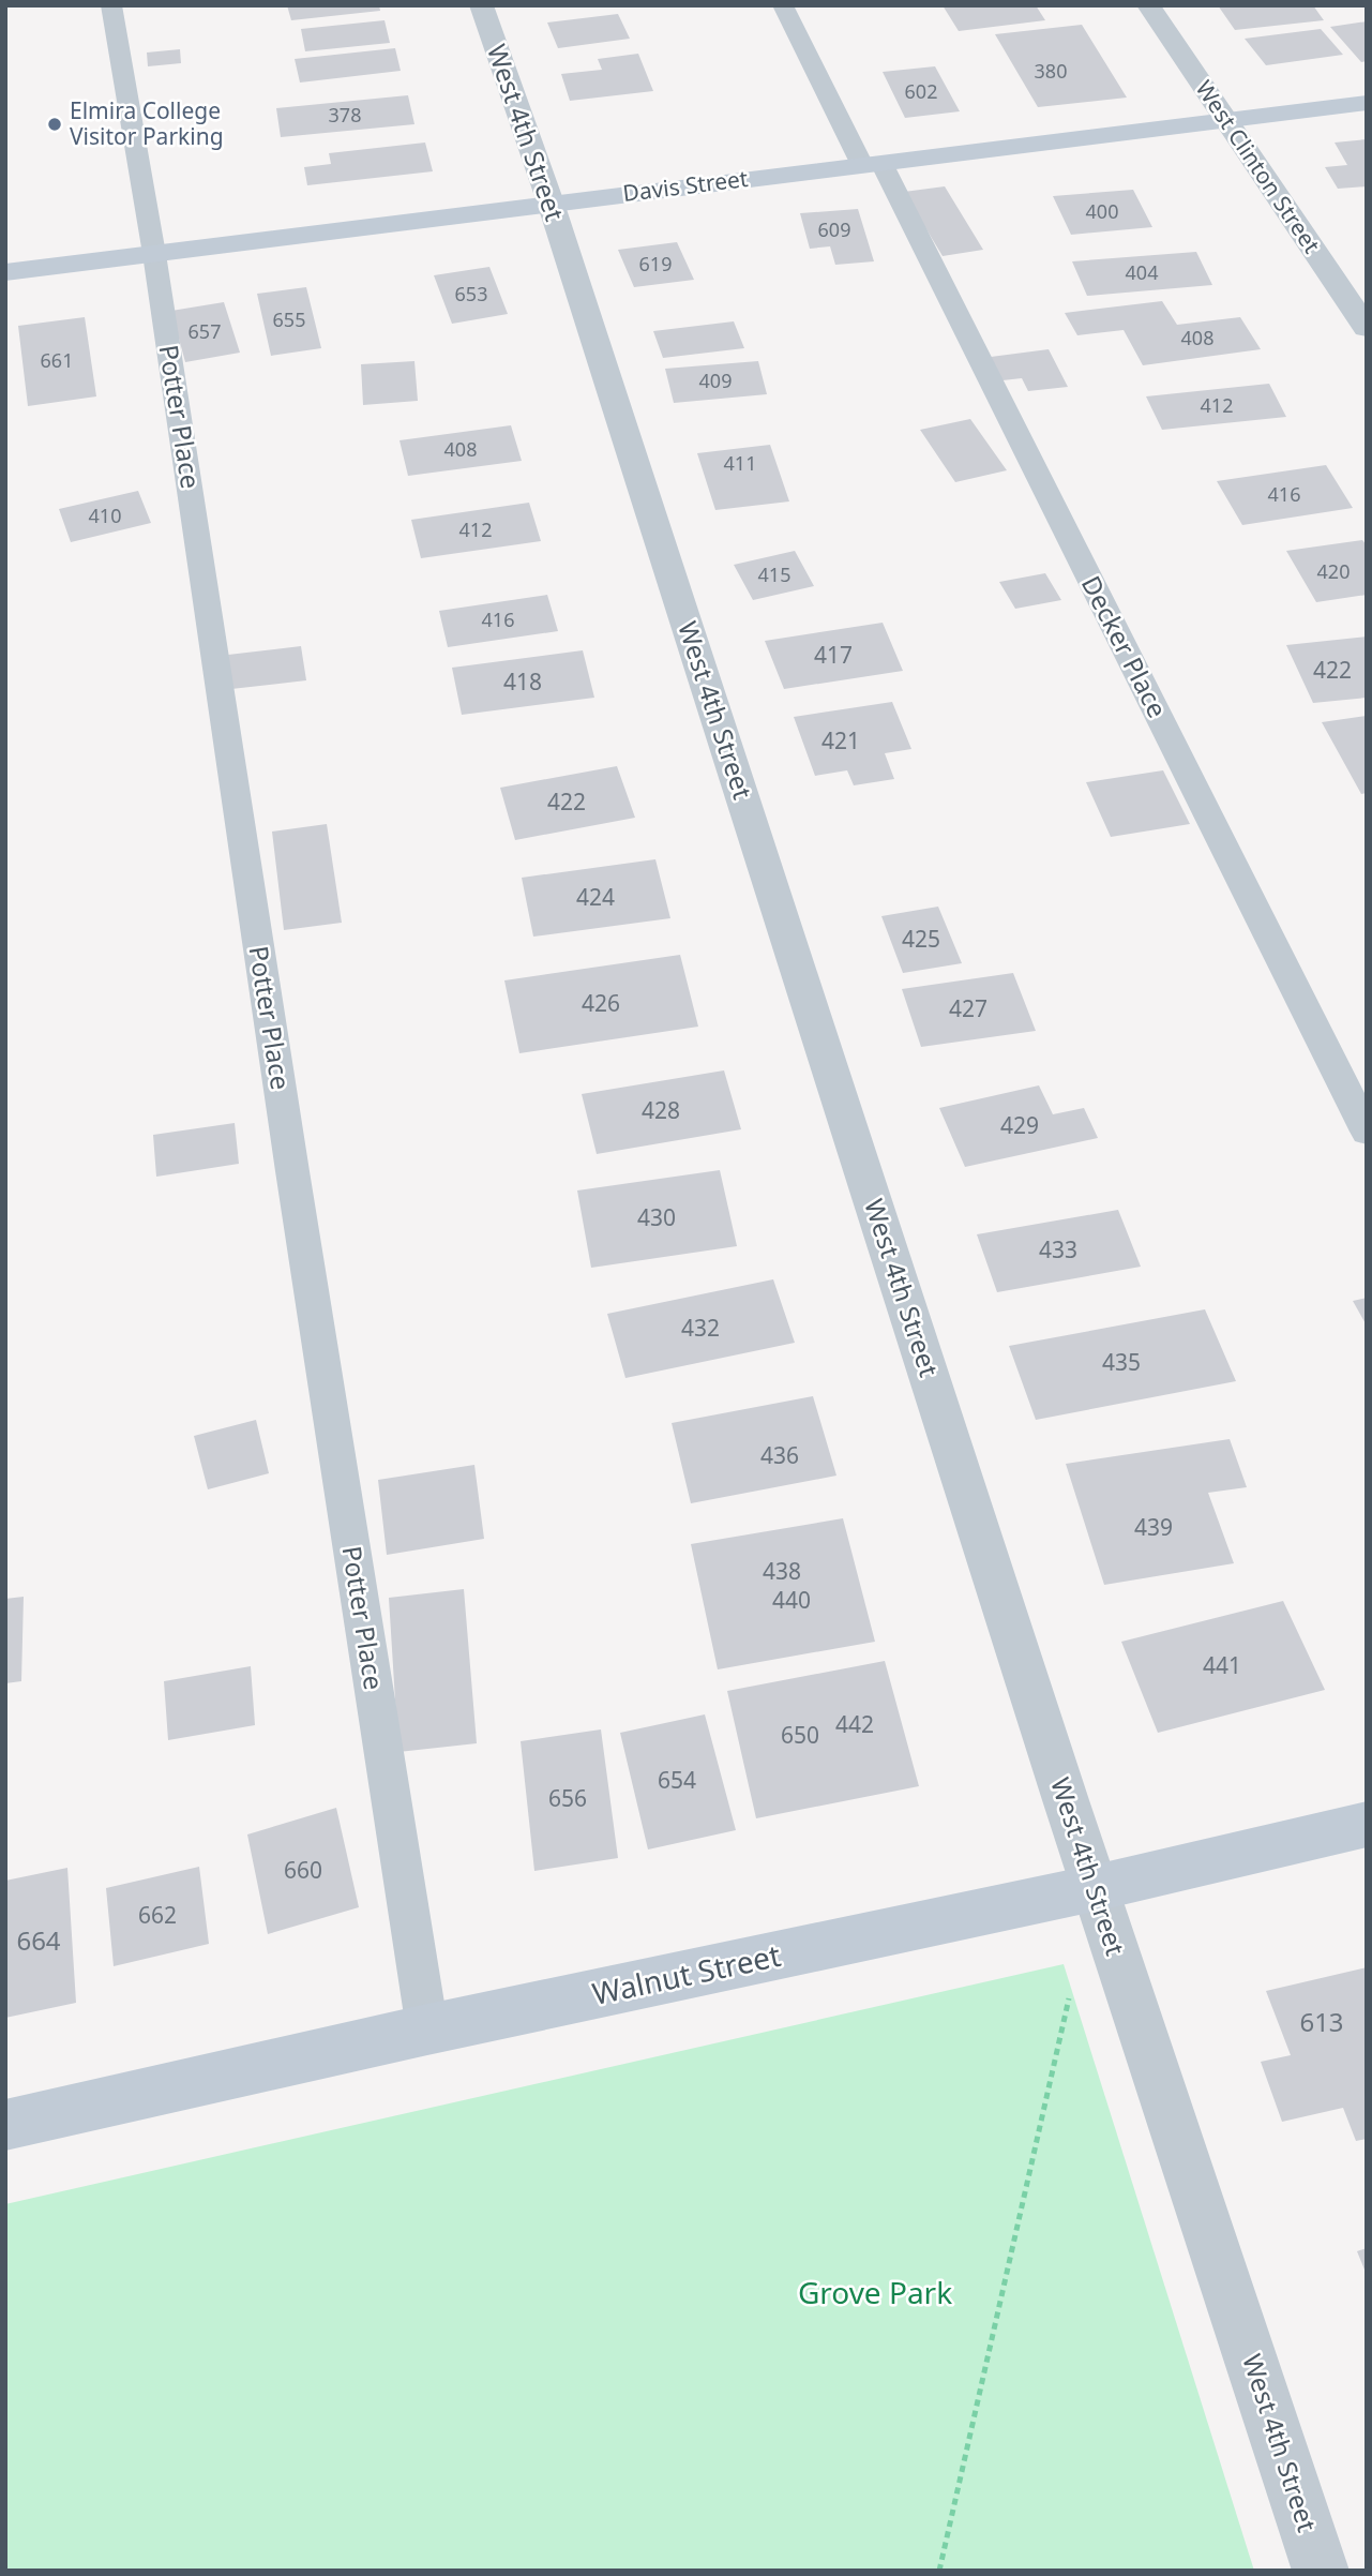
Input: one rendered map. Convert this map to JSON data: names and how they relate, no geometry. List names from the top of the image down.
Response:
{
  "streets": {
    "street": [
      "West 4th Street",
      "West Clinton Street",
      "Davis Street",
      "Walnut Street"
    ],
    "lane": ["Potter Place", "Decker Place"]
  },
  "crossings": [
    ["West 4th Street", "Davis Street"],
    ["West 4th Street", "Walnut Street"],
    ["West Clinton Street", "Davis Street"],
    ["Davis Street", "Potter Place"],
    ["Davis Street", "Decker Place"],
    ["Potter Place", "Walnut Street"]
  ],
  "parks": ["Grove Park"],
  "places": ["Elmira College Visitor Parking"],
  "house_numbers": [
    "380",
    "602",
    "378",
    "400",
    "609",
    "619",
    "404",
    "653",
    "655",
    "657",
    "408",
    "661",
    "409",
    "412",
    "408",
    "411",
    "416",
    "410",
    "412",
    "420",
    "415",
    "416",
    "417",
    "422",
    "418",
    "421",
    "422",
    "424",
    "425",
    "426",
    "427",
    "428",
    "429",
    "430",
    "433",
    "432",
    "435",
    "436",
    "439",
    "438",
    "440",
    "441",
    "442",
    "650",
    "654",
    "656",
    "660",
    "662",
    "664",
    "613"
  ]
}
